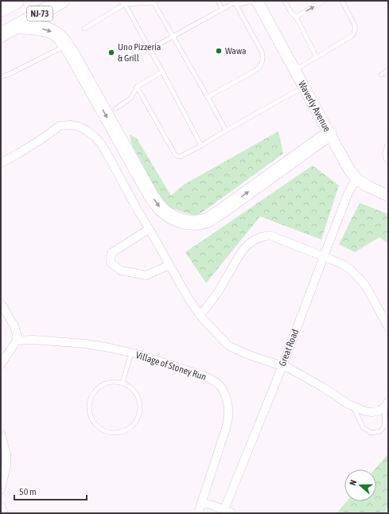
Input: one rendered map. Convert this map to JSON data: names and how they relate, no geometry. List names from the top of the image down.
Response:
{
  "streets": {
    "highway": ["NJ-73"],
    "street": ["Waverly Avenue", "Great Road", "Village of Stoney Run"]
  },
  "crossings": [
    ["Waverly Avenue", "Great Road"]
  ],
  "places": ["Wawa", "Uno Pizzeria & Grill"],
  "scale_bar": "50 m",
  "north": "left"
}
